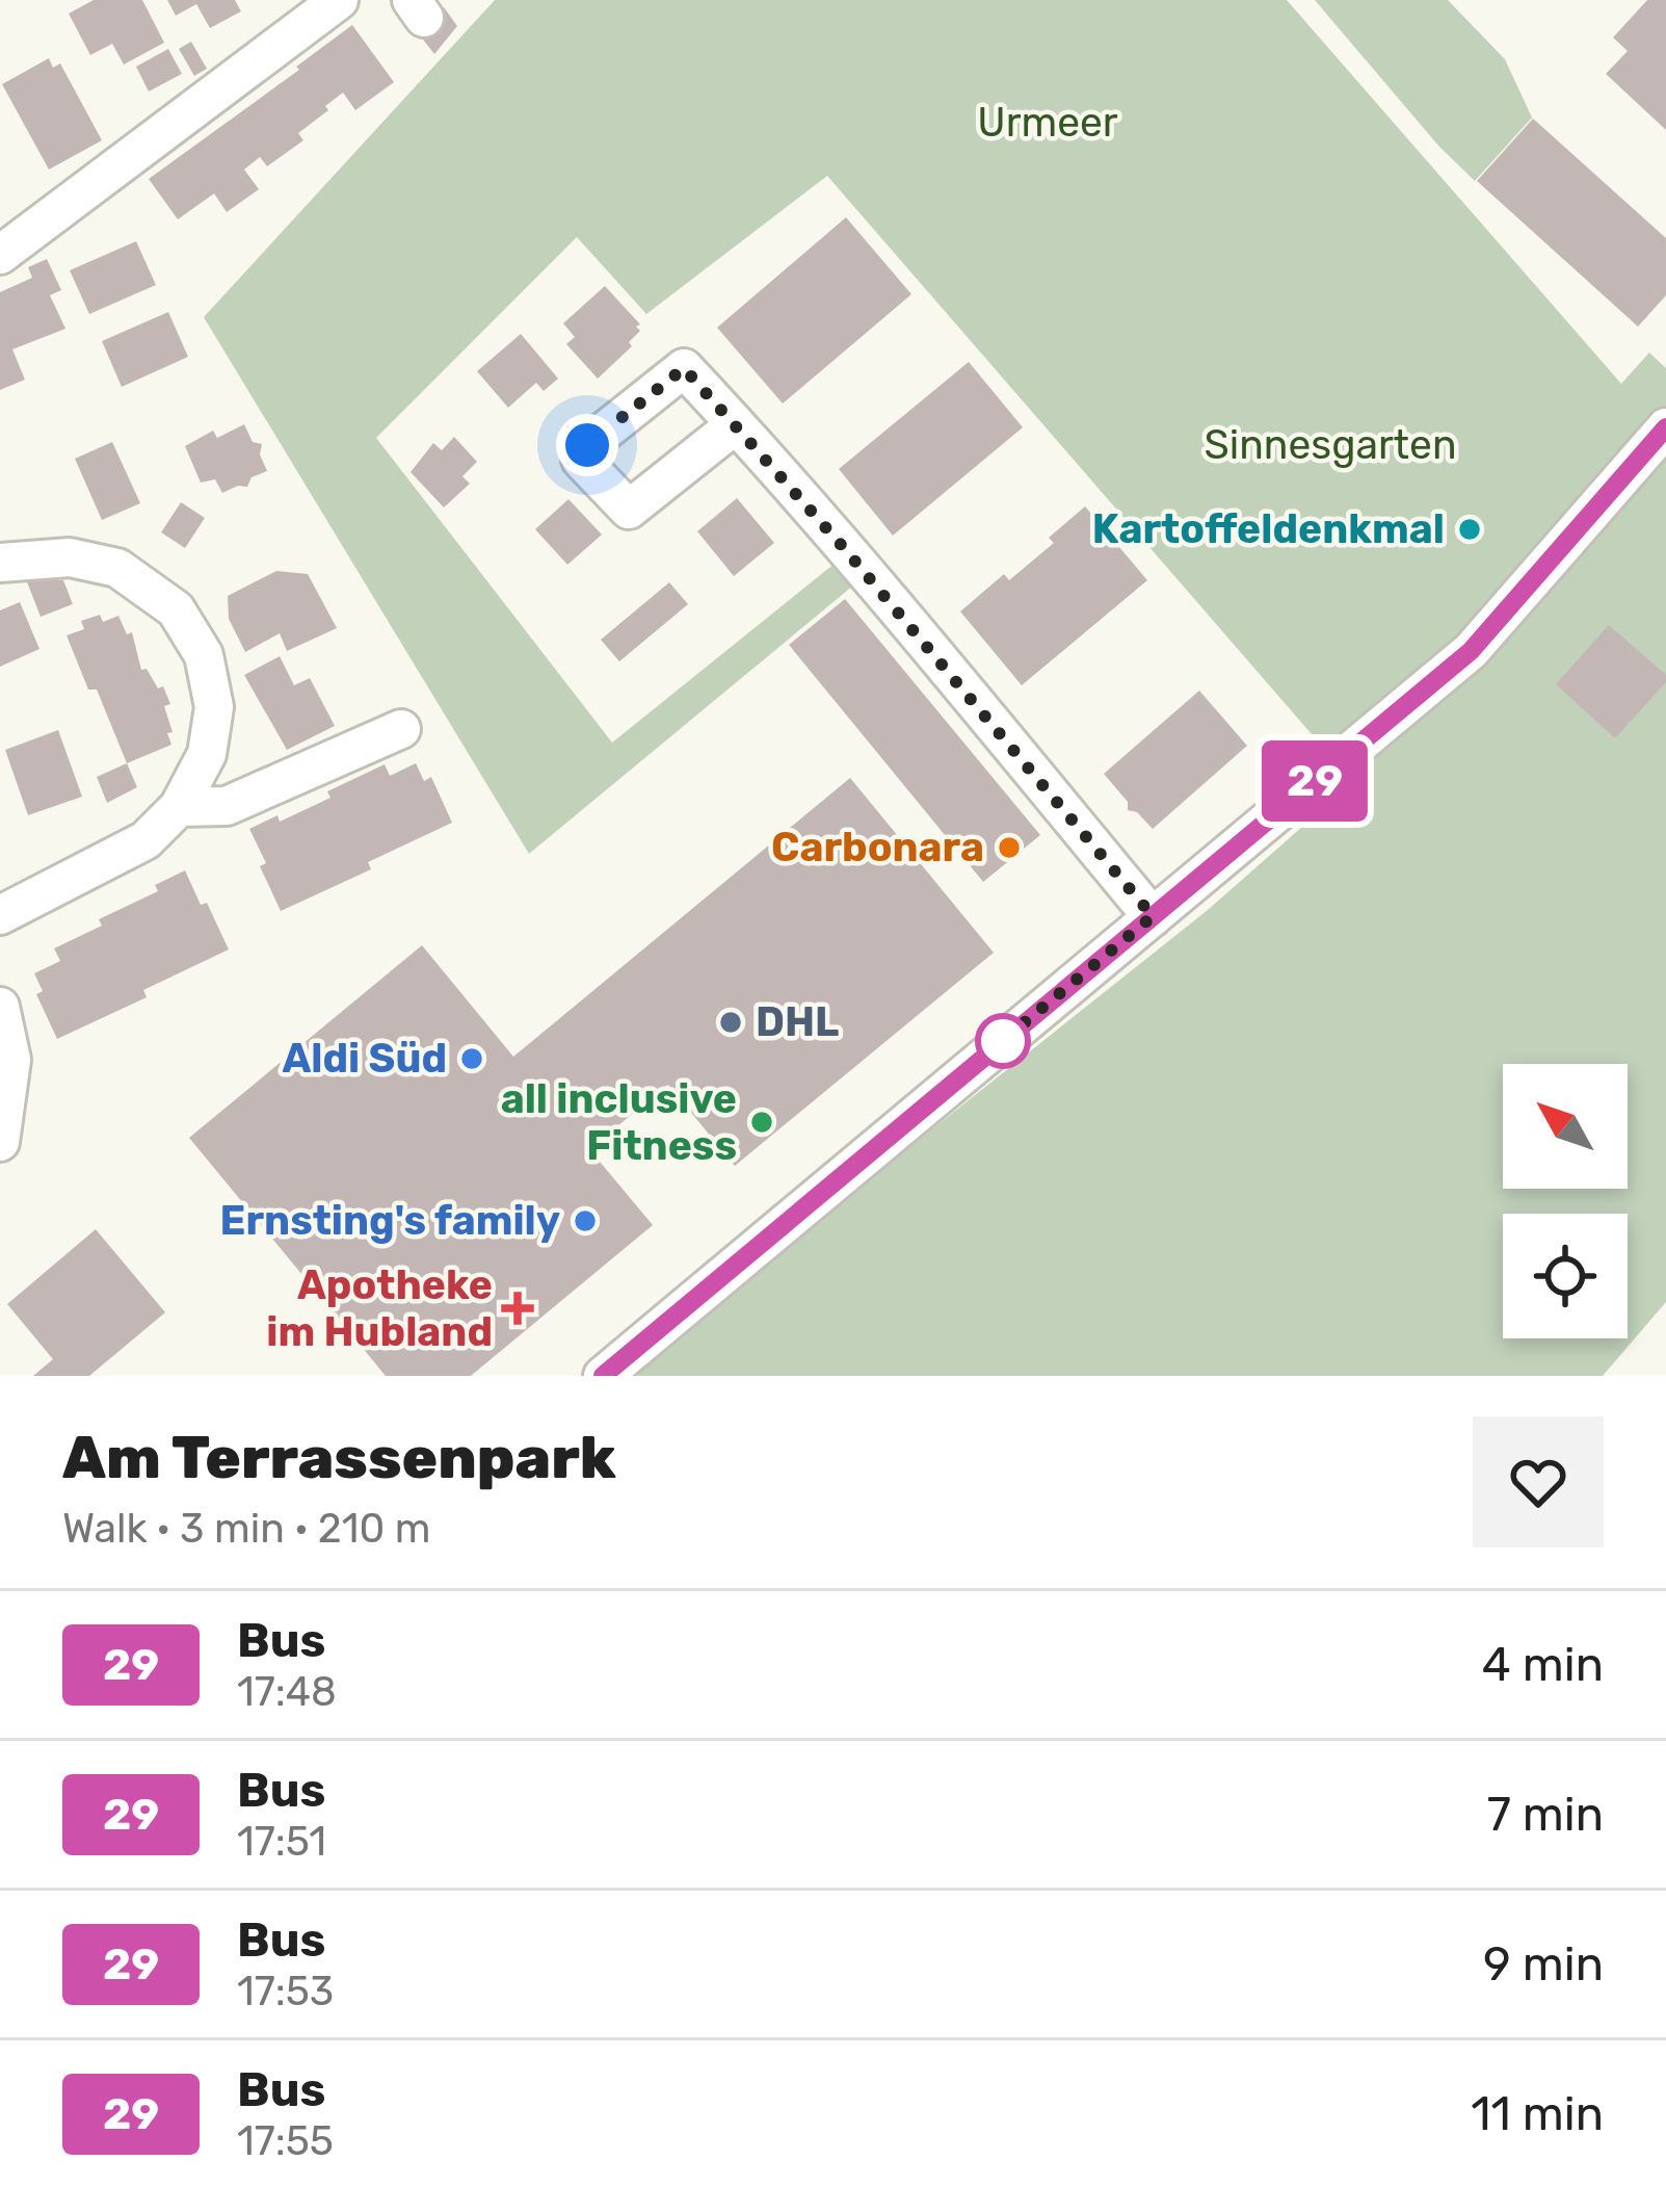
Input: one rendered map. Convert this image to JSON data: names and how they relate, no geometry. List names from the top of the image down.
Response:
{
  "parks": ["Urmeer", "Sinnesgarten"],
  "places": {
    "other": [
      "Kartoffeldenkmal",
      "Carbonara",
      "DHL",
      "Aldi Süd",
      "all inclusive Fitness",
      "Ernsting's family"
    ],
    "health": ["Apotheke im Hubland"]
  },
  "lines": ["bus line 29"],
  "north": "top left",
  "page": {
    "on_map": "29",
    "heading": ["Am Terrassenpark", "Walk · 3 min · 210 m"],
    "list": [
      {
        "mark": "29",
        "name": "Bus",
        "note": "17:48",
        "value": "4 min"
      },
      {
        "mark": "29",
        "name": "Bus",
        "note": "17:51",
        "value": "7 min"
      },
      {
        "mark": "29",
        "name": "Bus",
        "note": "17:53",
        "value": "9 min"
      },
      {
        "mark": "29",
        "name": "Bus",
        "note": "17:55",
        "value": "11 min"
      }
    ]
  }
}
